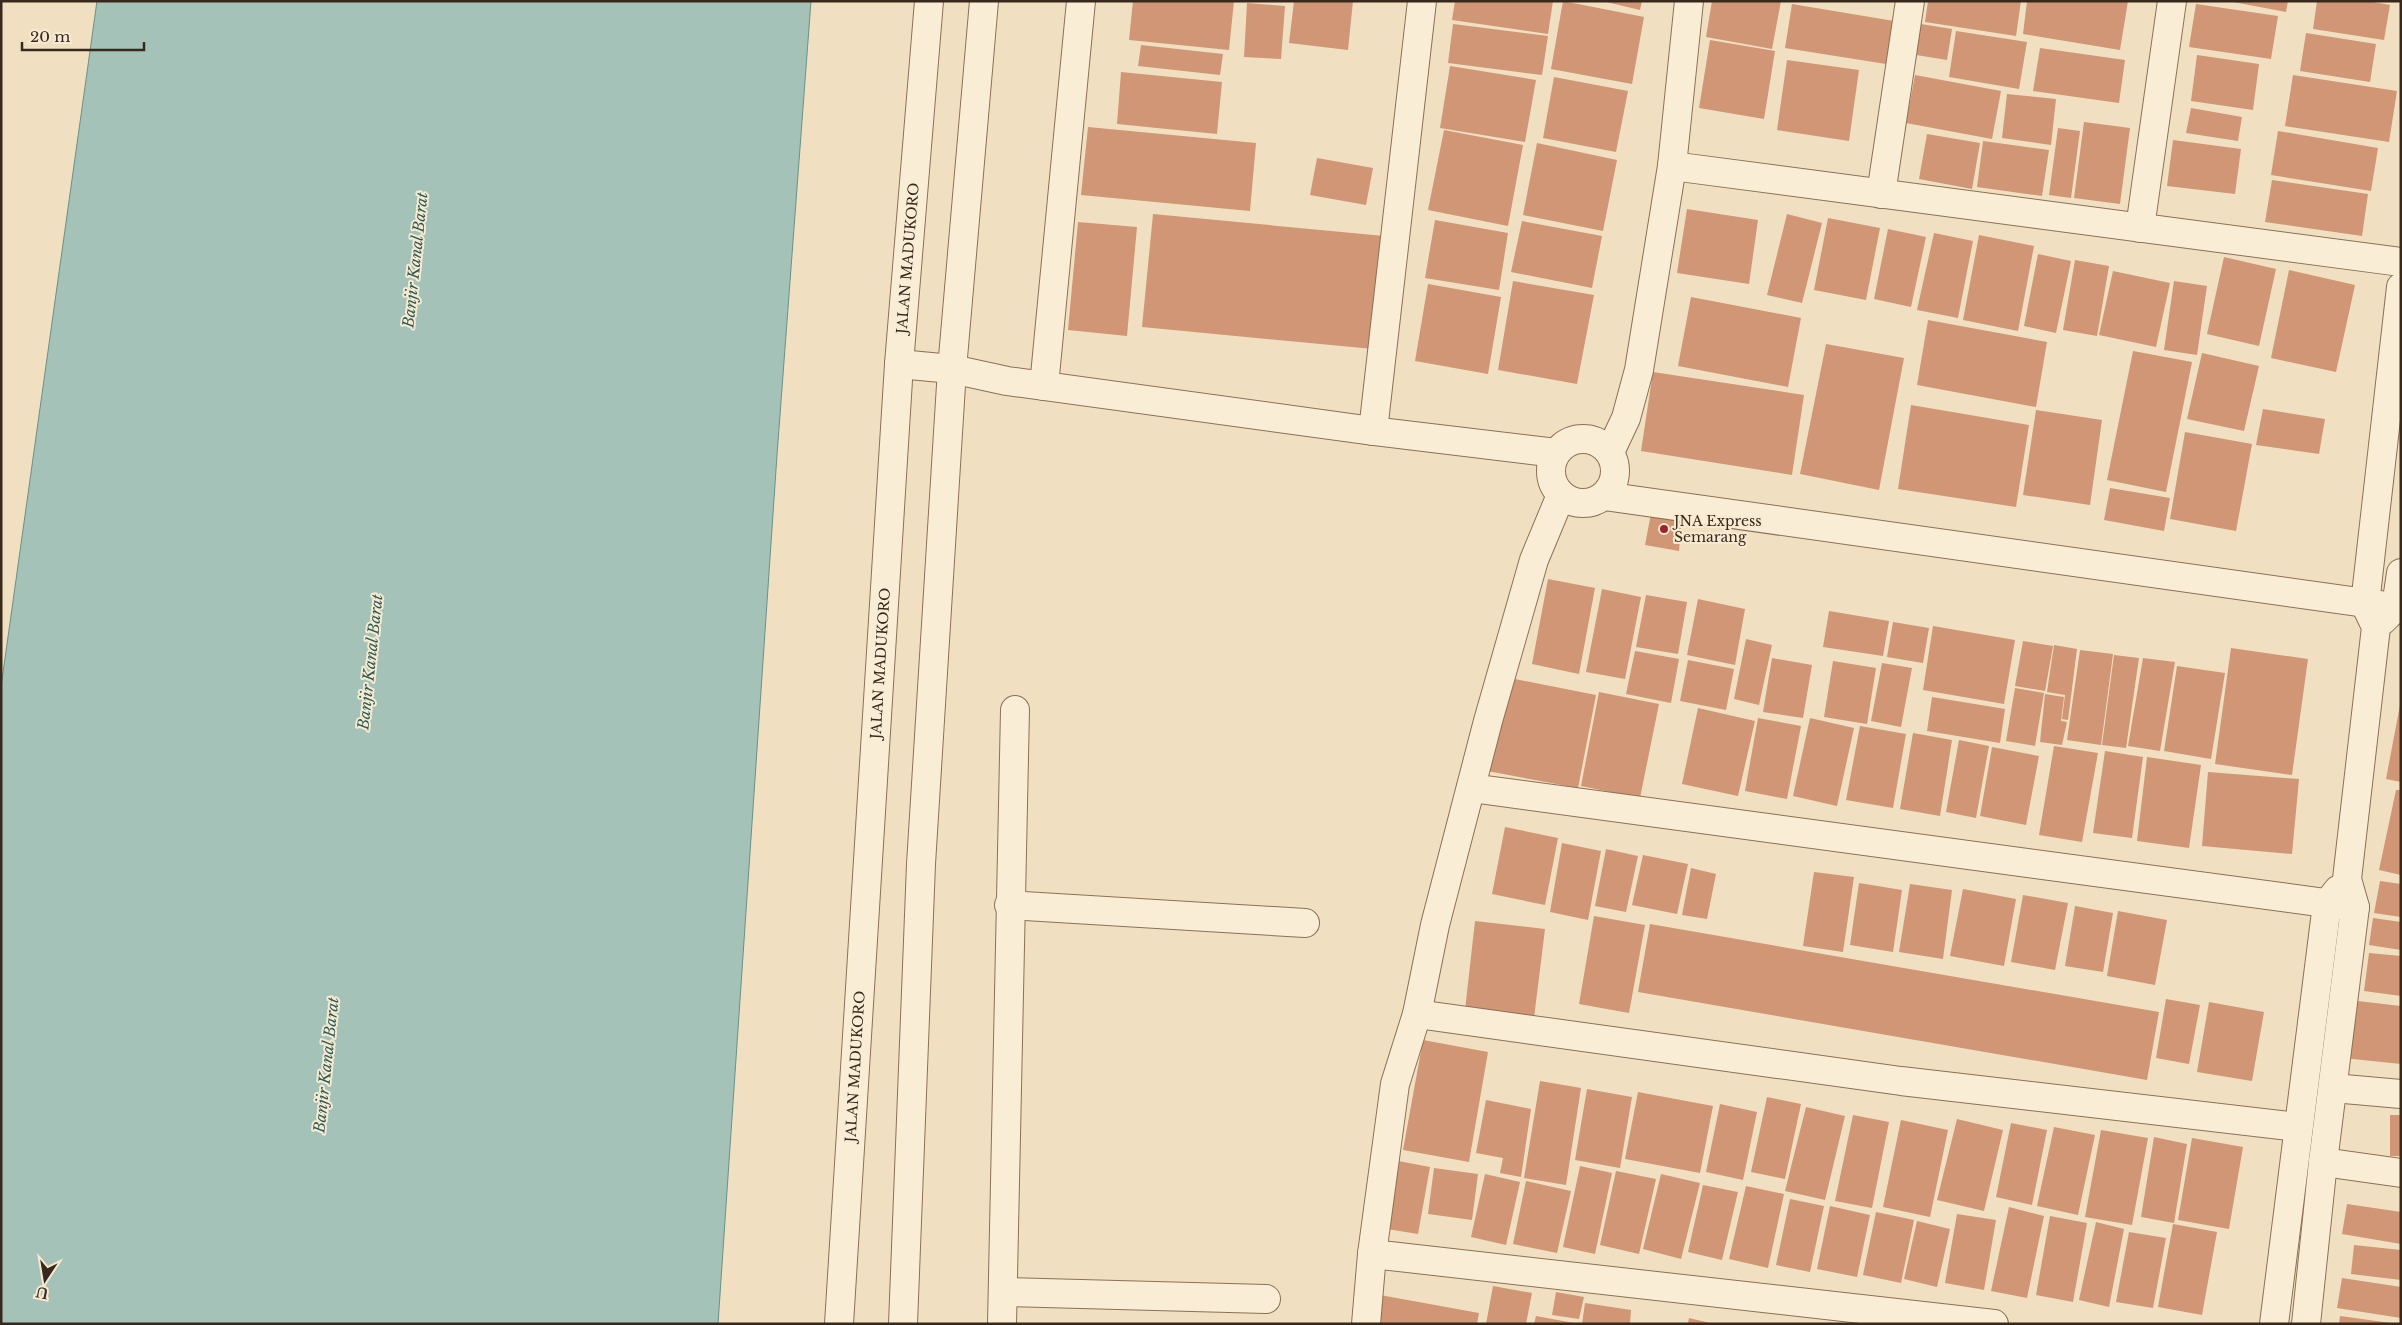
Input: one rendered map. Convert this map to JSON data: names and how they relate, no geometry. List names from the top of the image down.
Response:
{
  "streets": {
    "street": ["JALAN MADUKORO"]
  },
  "water": ["Banjir Kanal Barat"],
  "places": ["JNA Express Semarang"],
  "scale_bar": "20 m",
  "north": "bottom"
}
